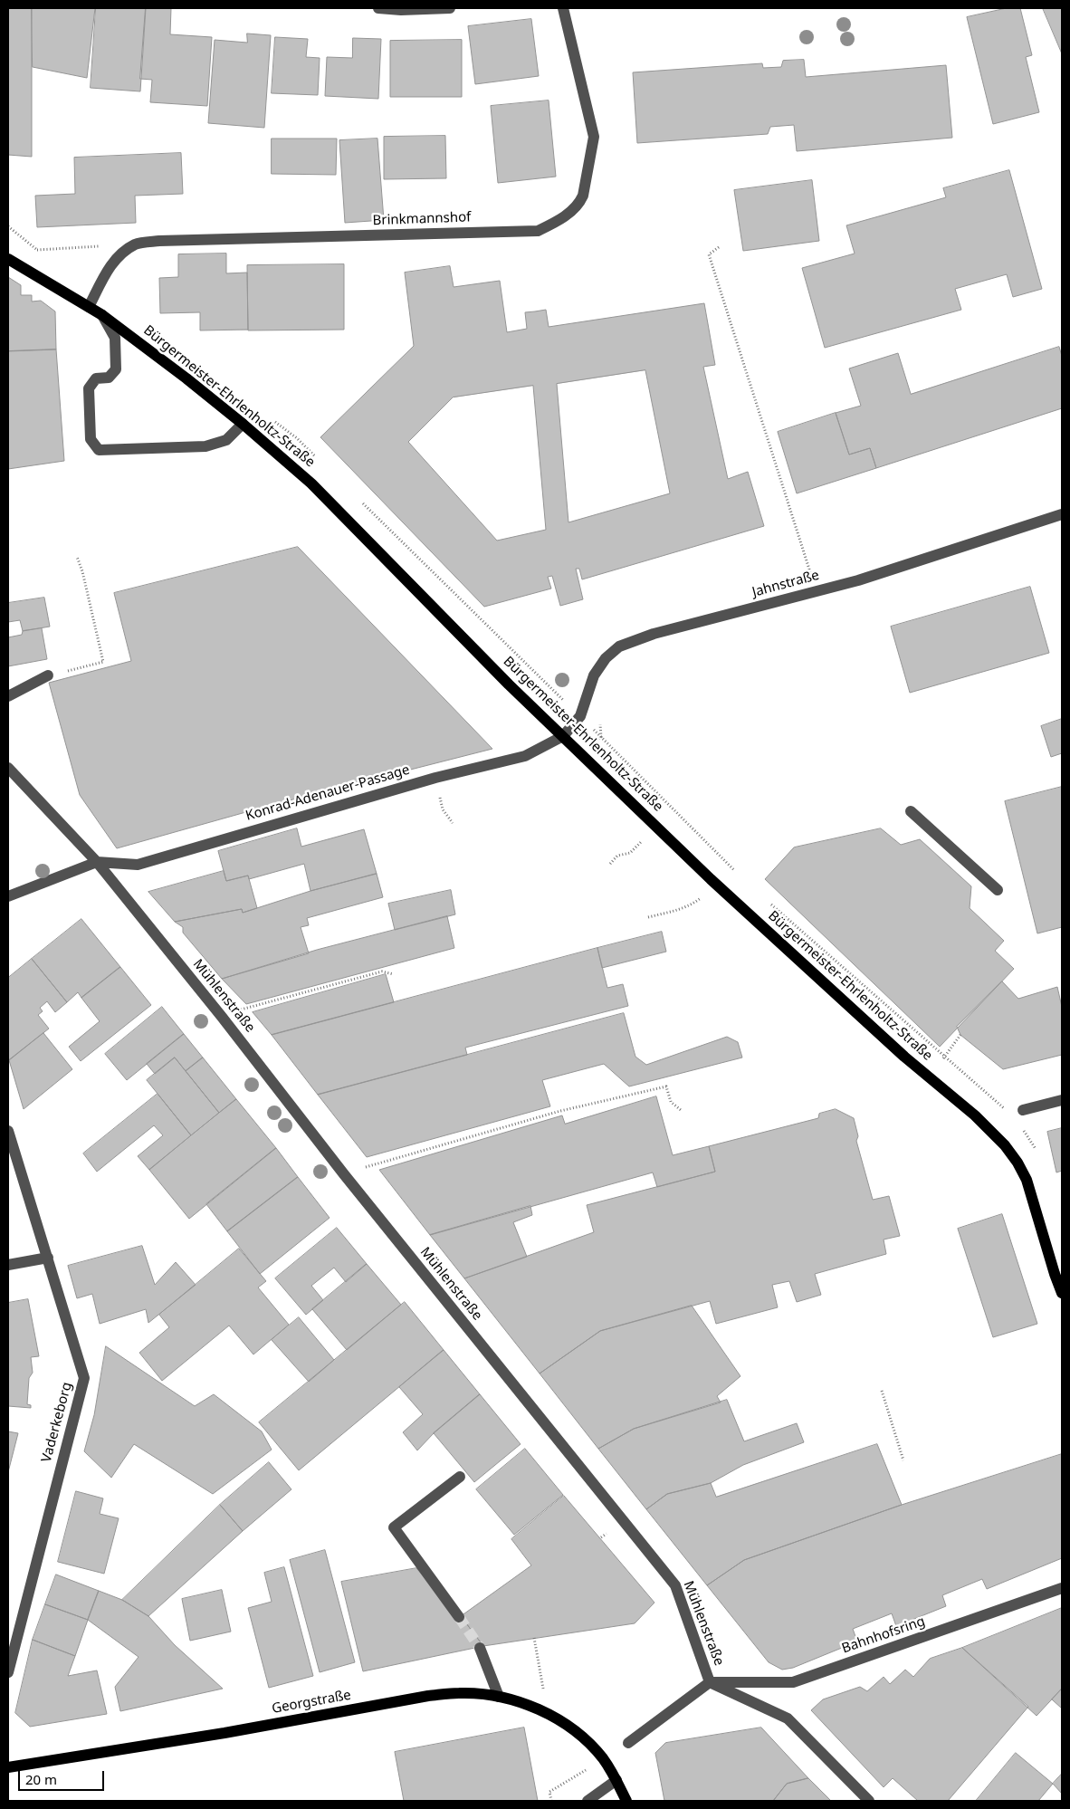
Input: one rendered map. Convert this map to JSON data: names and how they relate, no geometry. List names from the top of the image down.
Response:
{
  "streets": {
    "main road": ["Bürgermeister-Ehrlenholtz-Straße", "Georgstraße"],
    "street": [
      "Brinkmannshof",
      "Jahnstraße",
      "Konrad-Adenauer-Passage",
      "Mühlenstraße",
      "Vaderkeborg",
      "Bahnhofsring"
    ]
  },
  "crossings": [
    ["Brinkmannshof", "Bürgermeister-Ehrlenholtz-Straße"],
    ["Bürgermeister-Ehrlenholtz-Straße", "Jahnstraße"],
    ["Bürgermeister-Ehrlenholtz-Straße", "Konrad-Adenauer-Passage"],
    ["Jahnstraße", "Konrad-Adenauer-Passage"],
    ["Konrad-Adenauer-Passage", "Mühlenstraße"],
    ["Mühlenstraße", "Bahnhofsring"]
  ],
  "scale_bar": "20 m"
}
